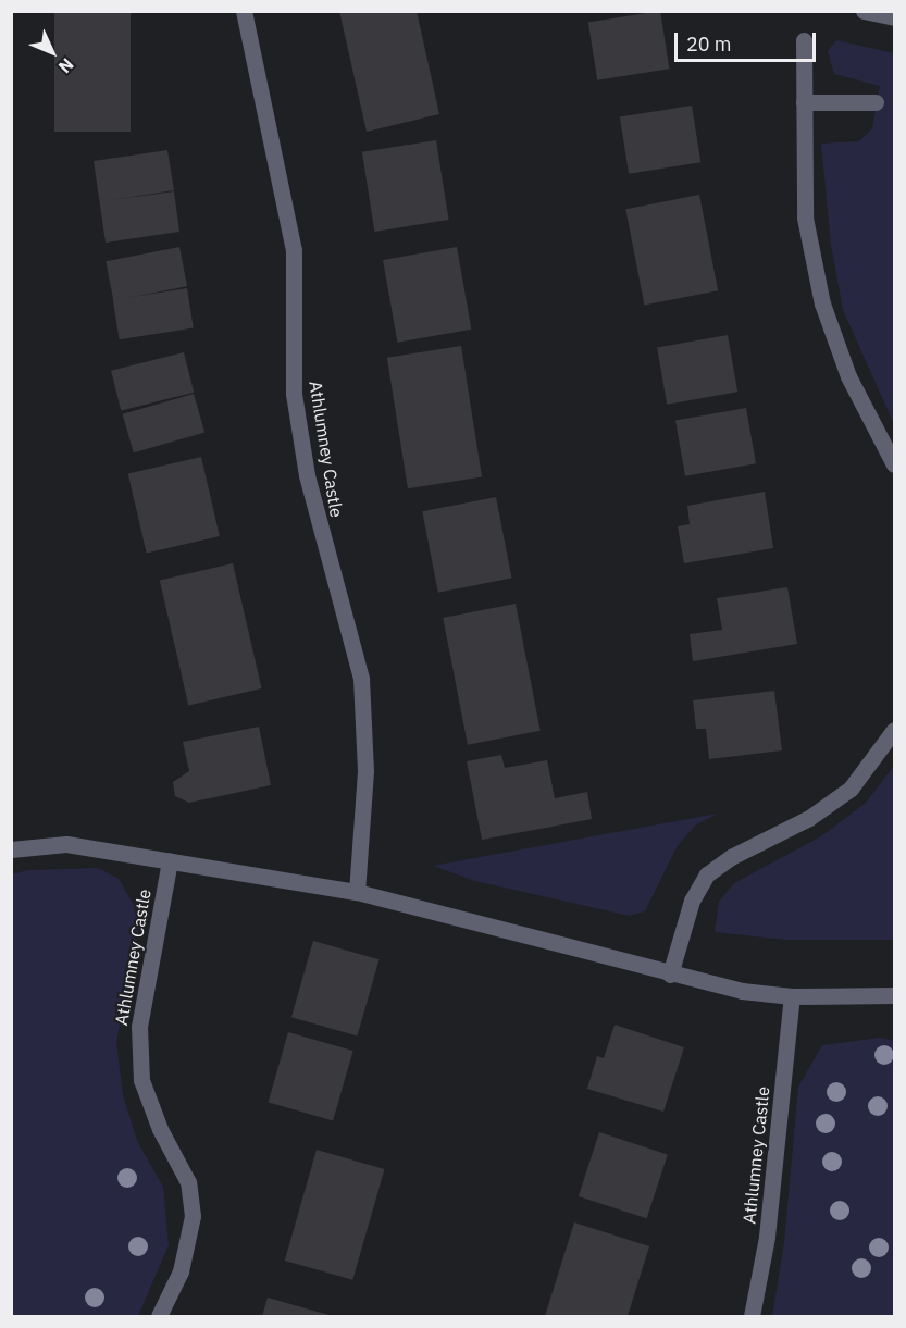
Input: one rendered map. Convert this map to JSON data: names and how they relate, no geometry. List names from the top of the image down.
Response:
{
  "streets": {
    "street": ["Athlumney Castle"]
  },
  "scale_bar": "20 m",
  "north": "bottom right"
}
